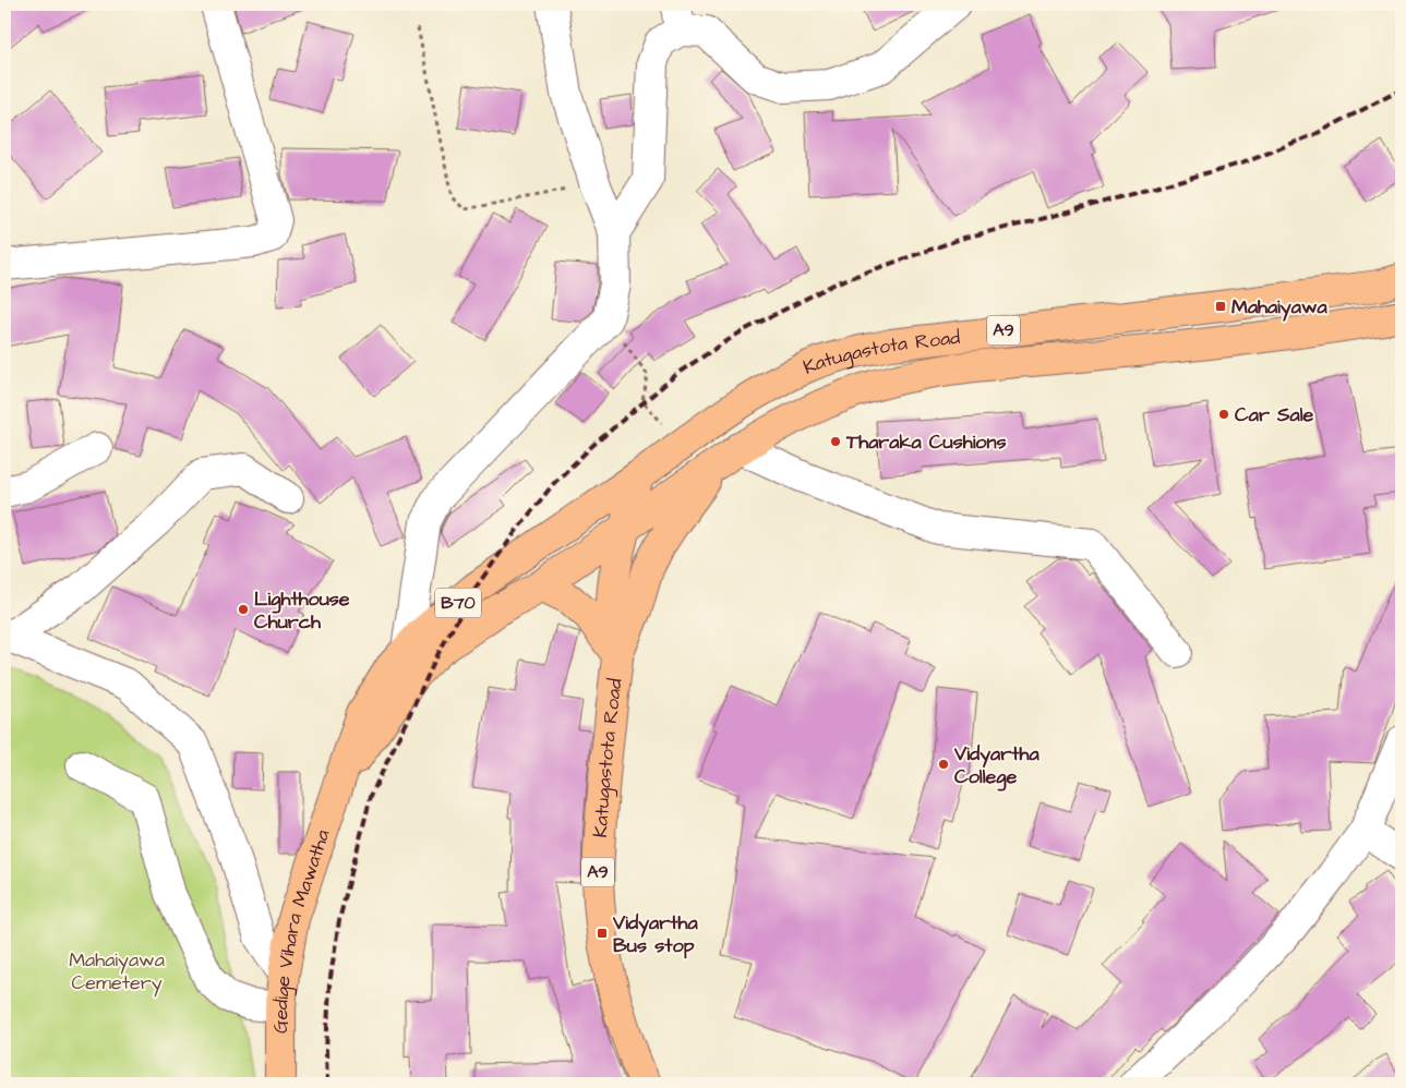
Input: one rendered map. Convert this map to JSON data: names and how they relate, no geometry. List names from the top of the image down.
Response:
{
  "streets": {
    "main road": [
      "A9",
      "Katugastota Road",
      "B70",
      "Gedige Vihara Mawatha"
    ]
  },
  "crossings": [
    ["Katugastota Road", "Gedige Vihara Mawatha"]
  ],
  "parks": ["Mahaiyawa Cemetery"],
  "places": {
    "transit": ["Mahaiyawa", "Vidyartha Bus stop"],
    "other": [
      "Car Sale",
      "Tharaka Cushions",
      "Lighthouse Church",
      "Vidyartha College"
    ]
  }
}
